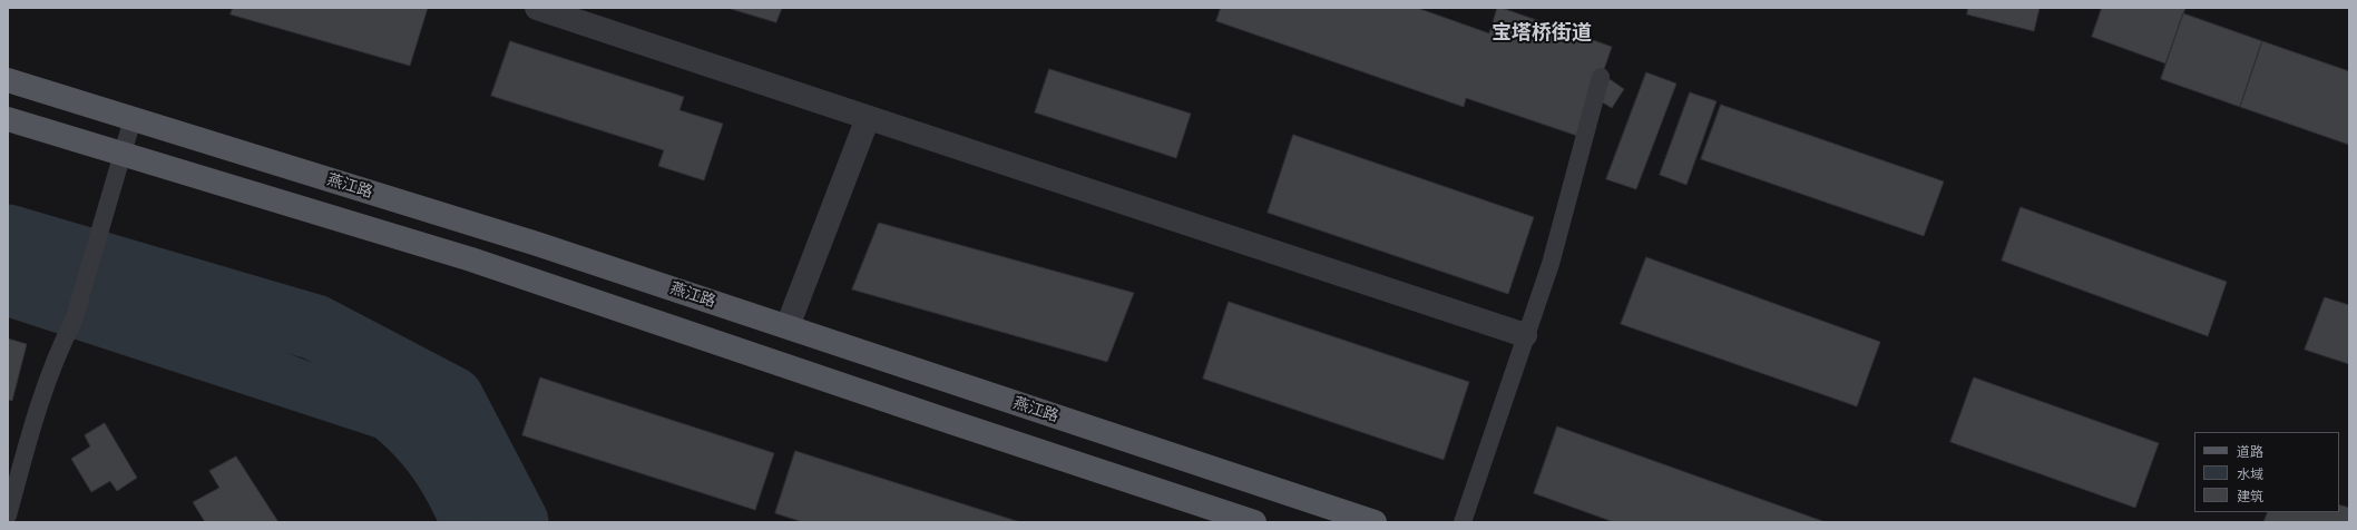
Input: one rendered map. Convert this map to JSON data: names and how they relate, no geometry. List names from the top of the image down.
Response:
{
  "streets": {
    "main road": ["燕江路"]
  },
  "districts": ["宝塔桥街道"],
  "legend": ["道路", "水域", "建筑"]
}
